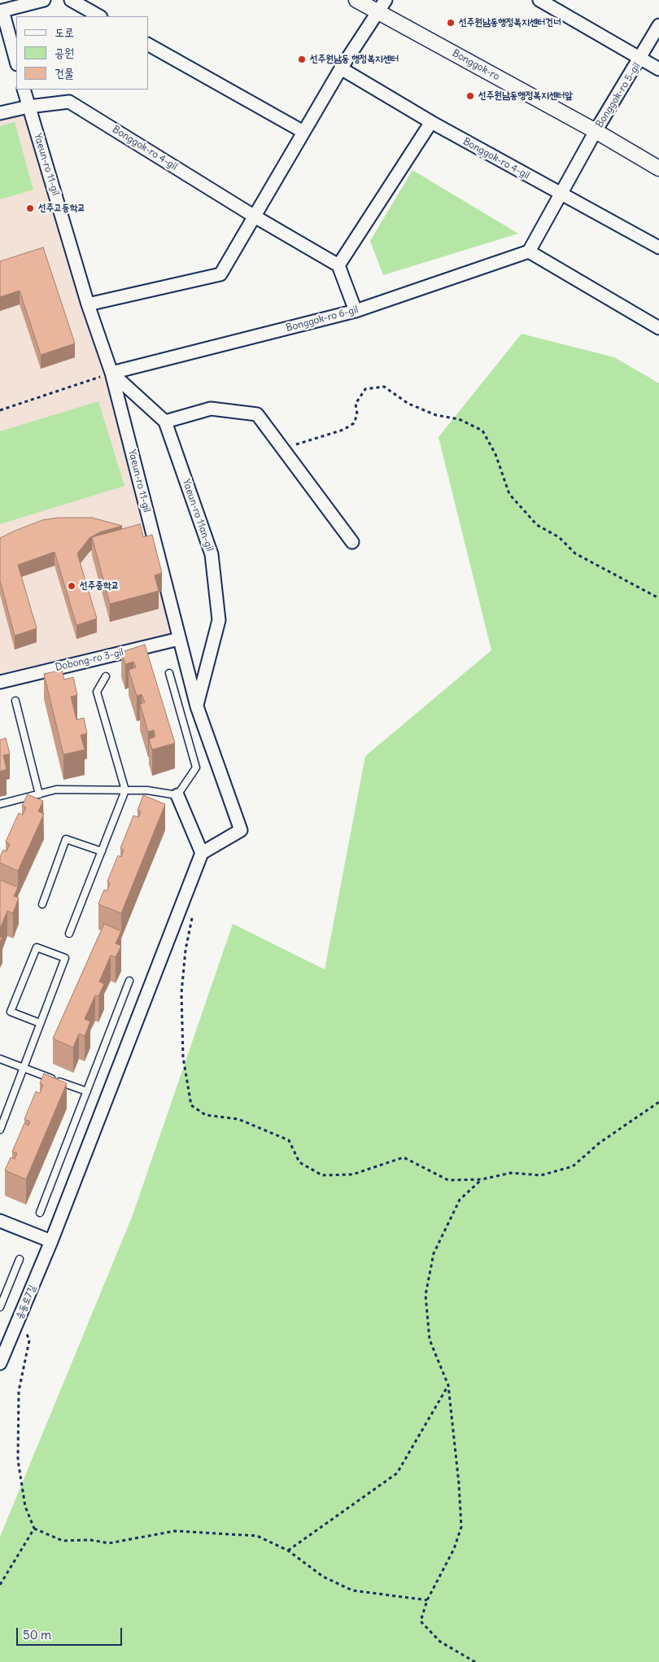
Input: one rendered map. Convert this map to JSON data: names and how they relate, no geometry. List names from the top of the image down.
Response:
{
  "streets": {
    "street": [
      "Bonggok-ro",
      "Bonggok-ro 5-gil",
      "Bonggok-ro 4-gil",
      "Yaeun-ro 11-gil",
      "Bonggok-ro 6-gil",
      "Yaeun-ro 11an-gil",
      "Dobong-ro 3-gil",
      "송동로7길"
    ]
  },
  "crossings": [
    ["Bonggok-ro", "Bonggok-ro 5-gil"],
    ["Bonggok-ro 4-gil", "Yaeun-ro 11-gil"],
    ["Yaeun-ro 11-gil", "Bonggok-ro 6-gil"],
    ["Yaeun-ro 11-gil", "Yaeun-ro 11an-gil"],
    ["Yaeun-ro 11-gil", "Dobong-ro 3-gil"],
    ["Yaeun-ro 11-gil", "송동로7길"],
    ["Bonggok-ro 6-gil", "Yaeun-ro 11an-gil"]
  ],
  "places": [
    "선주원남동행정복지센터건너",
    "선주원남동 행정복지센터",
    "선주원남동행정복지센터앞",
    "선주고등학교",
    "선주중학교"
  ],
  "legend": ["도로", "공원", "건물"],
  "scale_bar": "50 m"
}
